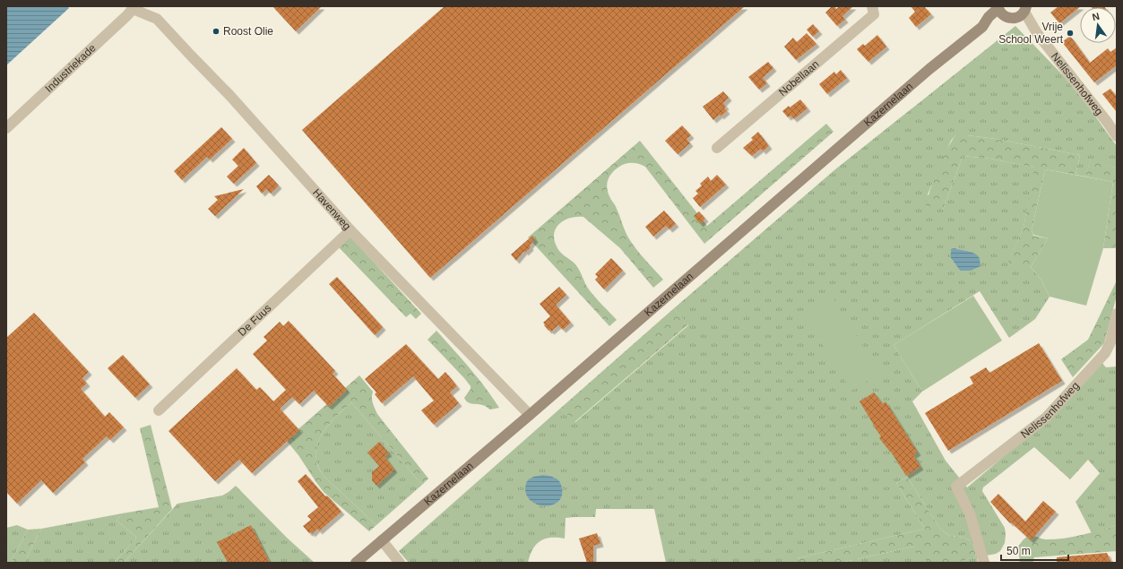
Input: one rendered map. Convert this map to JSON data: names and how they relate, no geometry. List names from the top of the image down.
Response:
{
  "streets": {
    "street": [
      "Industriekade",
      "Nobellaan",
      "Nelissenhofweg",
      "Kazernelaan",
      "Havenweg",
      "De Fuus"
    ]
  },
  "crossings": [
    ["Industriekade", "Havenweg"],
    ["Kazernelaan", "Havenweg"],
    ["Havenweg", "De Fuus"]
  ],
  "places": ["Roost Olie", "Vrije School Weert"],
  "scale_bar": "50 m",
  "north": "top"
}
